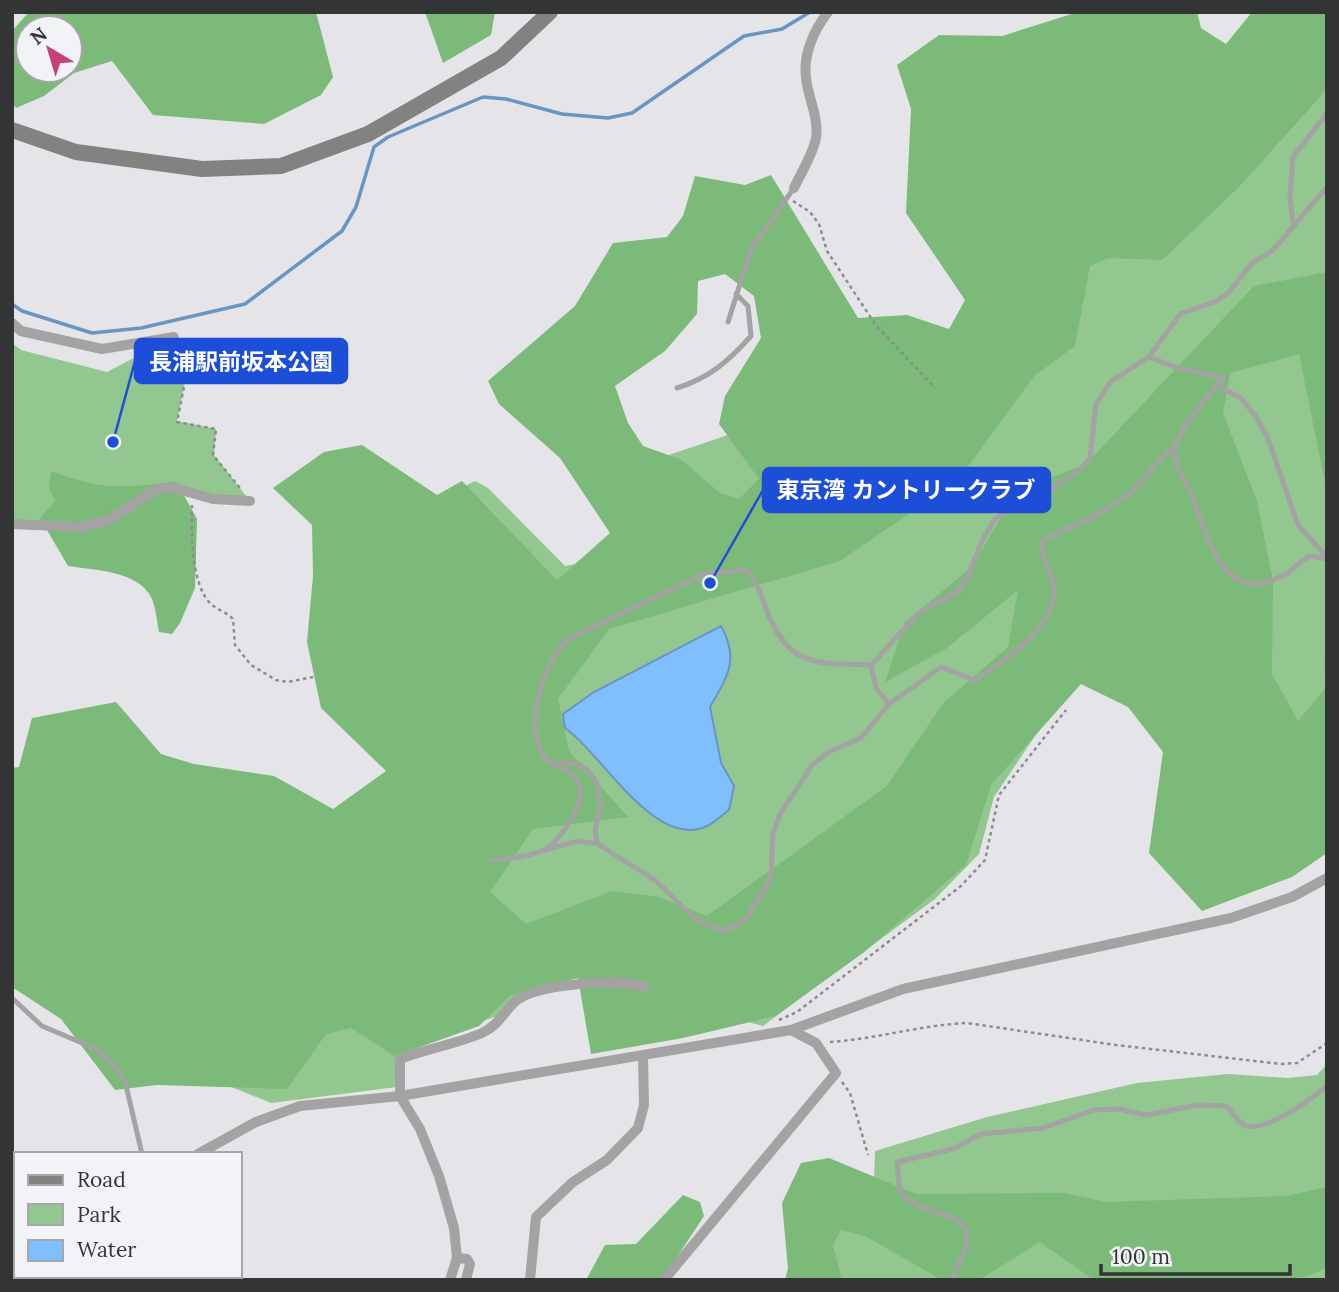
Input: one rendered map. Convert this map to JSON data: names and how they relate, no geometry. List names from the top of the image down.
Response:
{
  "places": ["長浦駅前坂本公園", "東京湾 カントリークラブ"],
  "legend": ["Road", "Park", "Water"],
  "scale_bar": "100 m",
  "north": "top left"
}
